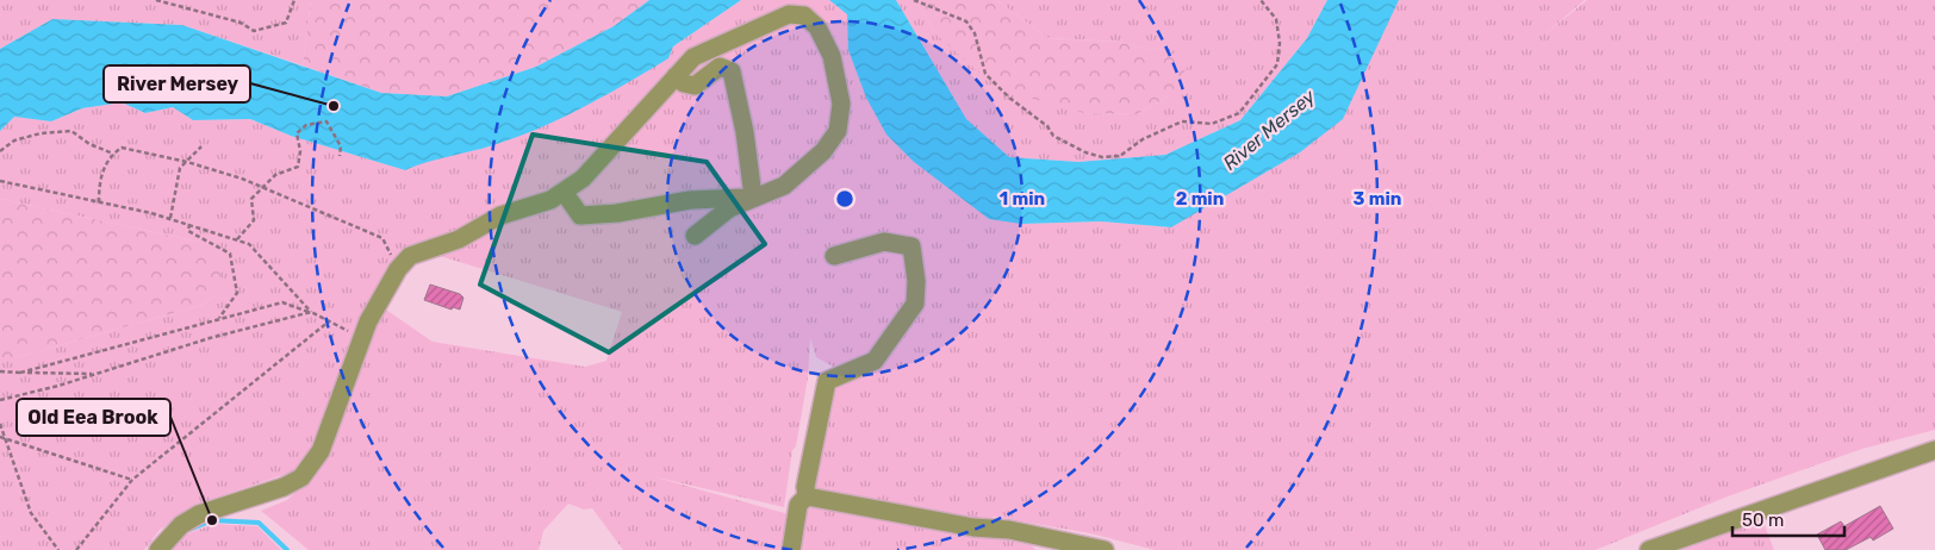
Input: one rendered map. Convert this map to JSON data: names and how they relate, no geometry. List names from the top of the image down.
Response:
{
  "water": ["River Mersey"],
  "places": ["River Mersey", "Old Eea Brook"],
  "scale_bar": "50 m",
  "rings": ["1 min", "2 min", "3 min"]
}
